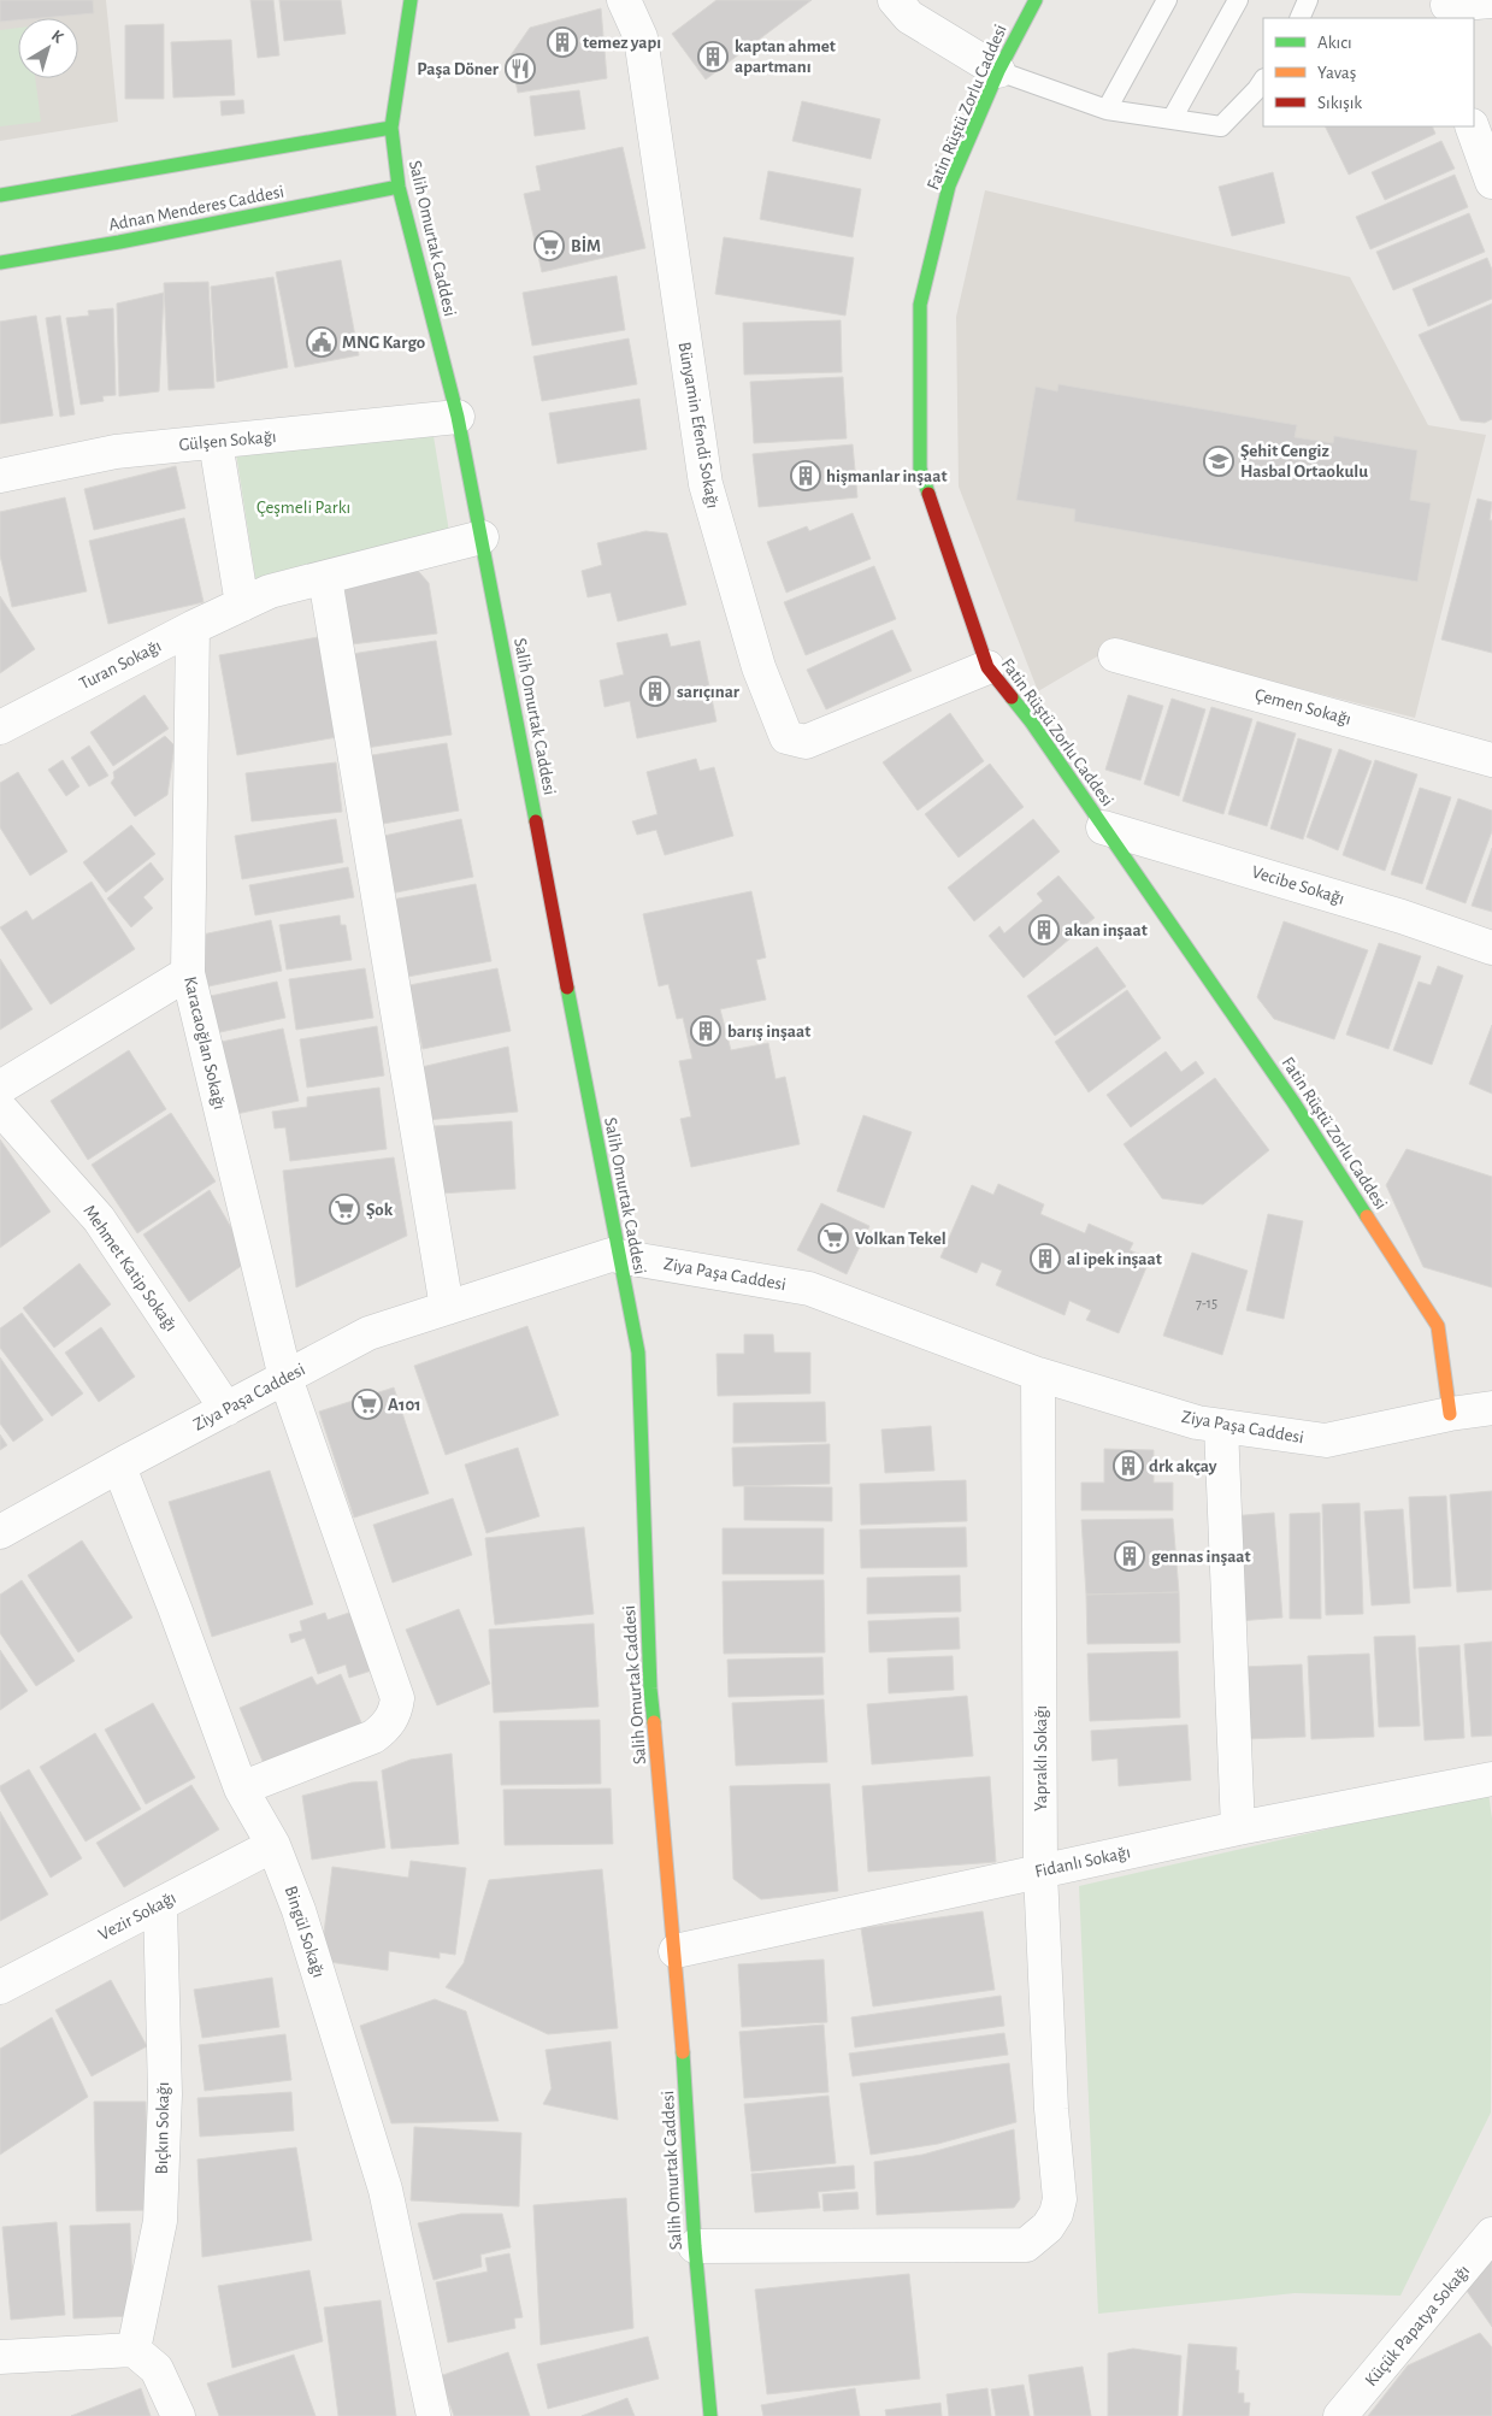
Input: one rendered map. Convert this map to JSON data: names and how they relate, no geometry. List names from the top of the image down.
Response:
{
  "streets": {
    "street": [
      "Fatin Rüştü Zorlu Caddesi",
      "Adnan Menderes Caddesi",
      "Salih Omurtak Caddesi",
      "Bünyamin Efendi Sokağı",
      "Gülşen Sokağı",
      "Turan Sokağı",
      "Çemen Sokağı",
      "Vecibe Sokağı",
      "Karacaoğlan Sokağı",
      "Mehmet Katip Sokağı",
      "Ziya Paşa Caddesi",
      "Yapraklı Sokağı",
      "Fidanlı Sokağı",
      "Vezir Sokağı",
      "Bingül Sokağı",
      "Bıçkın Sokağı",
      "Küçük Papatya Sokağı"
    ]
  },
  "crossings": [
    ["Fatin Rüştü Zorlu Caddesi", "Bünyamin Efendi Sokağı"],
    ["Fatin Rüştü Zorlu Caddesi", "Vecibe Sokağı"],
    ["Fatin Rüştü Zorlu Caddesi", "Ziya Paşa Caddesi"],
    ["Adnan Menderes Caddesi", "Salih Omurtak Caddesi"],
    ["Salih Omurtak Caddesi", "Gülşen Sokağı"],
    ["Salih Omurtak Caddesi", "Turan Sokağı"],
    ["Salih Omurtak Caddesi", "Ziya Paşa Caddesi"],
    ["Salih Omurtak Caddesi", "Yapraklı Sokağı"],
    ["Salih Omurtak Caddesi", "Fidanlı Sokağı"],
    ["Turan Sokağı", "Karacaoğlan Sokağı"],
    ["Karacaoğlan Sokağı", "Ziya Paşa Caddesi"],
    ["Karacaoğlan Sokağı", "Bingül Sokağı"],
    ["Mehmet Katip Sokağı", "Ziya Paşa Caddesi"],
    ["Ziya Paşa Caddesi", "Yapraklı Sokağı"],
    ["Ziya Paşa Caddesi", "Bingül Sokağı"],
    ["Yapraklı Sokağı", "Fidanlı Sokağı"],
    ["Vezir Sokağı", "Bingül Sokağı"],
    ["Vezir Sokağı", "Bıçkın Sokağı"]
  ],
  "parks": ["Çeşmeli Parkı"],
  "places": {
    "building": [
      "temez yapı",
      "kaptan ahmet apartmanı",
      "hişmanlar inşaat",
      "sarıçınar",
      "akan inşaat",
      "barış inşaat",
      "al ipek inşaat",
      "drk akçay",
      "gennas inşaat"
    ],
    "restaurant": ["Paşa Döner"],
    "supermarket": [
      "BİM",
      "Şok",
      "Volkan Tekel",
      "A101"
    ],
    "public building": ["MNG Kargo"],
    "school or university": ["Şehit Cengiz Hasbal Ortaokulu"]
  },
  "house_numbers": ["7-15"],
  "legend": ["Akıcı", "Yavaş", "Sıkışık"],
  "north": "top right"
}
